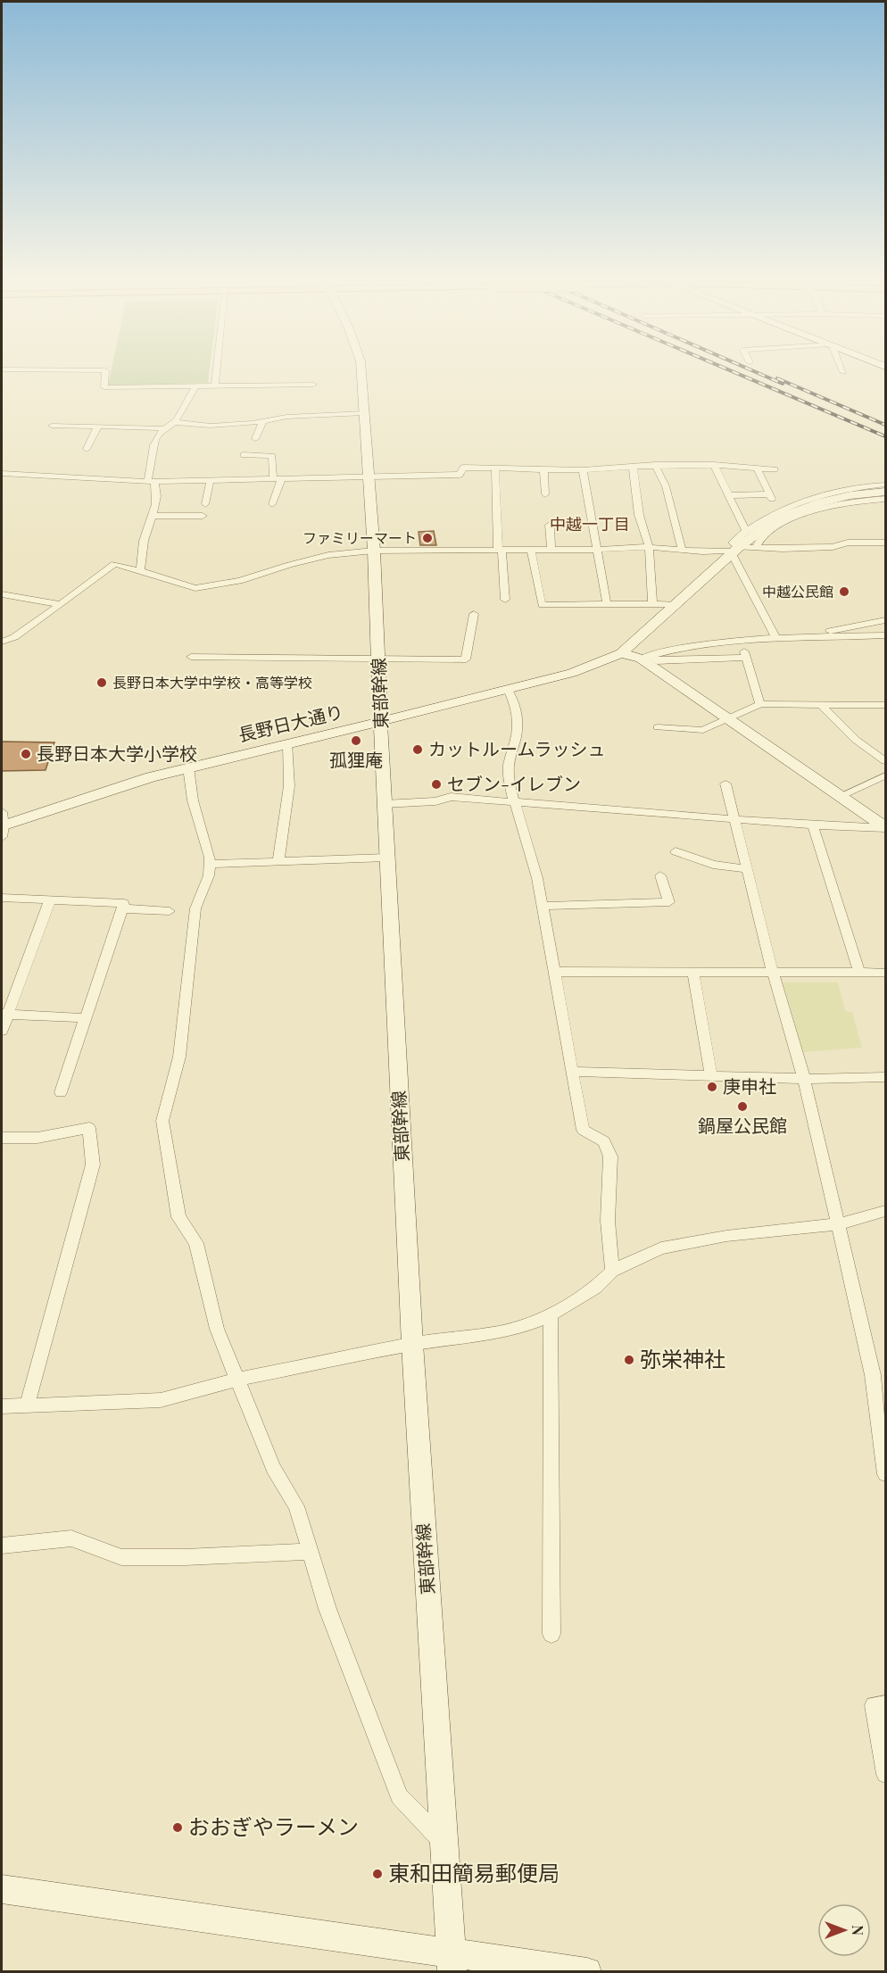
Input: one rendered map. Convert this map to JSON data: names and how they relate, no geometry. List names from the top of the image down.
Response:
{
  "streets": {
    "street": ["東部幹線", "長野日大通り"]
  },
  "crossings": [
    ["東部幹線", "長野日大通り"]
  ],
  "districts": ["中越一丁目"],
  "places": [
    "ファミリーマート",
    "中越公民館",
    "長野日本大学中学校・高等学校",
    "孤狸庵",
    "カットルームラッシュ",
    "長野日本大学小学校",
    "セブン-イレブン",
    "庚申社",
    "鍋屋公民館",
    "弥栄神社",
    "おおぎやラーメン",
    "東和田簡易郵便局"
  ],
  "north": "right"
}
